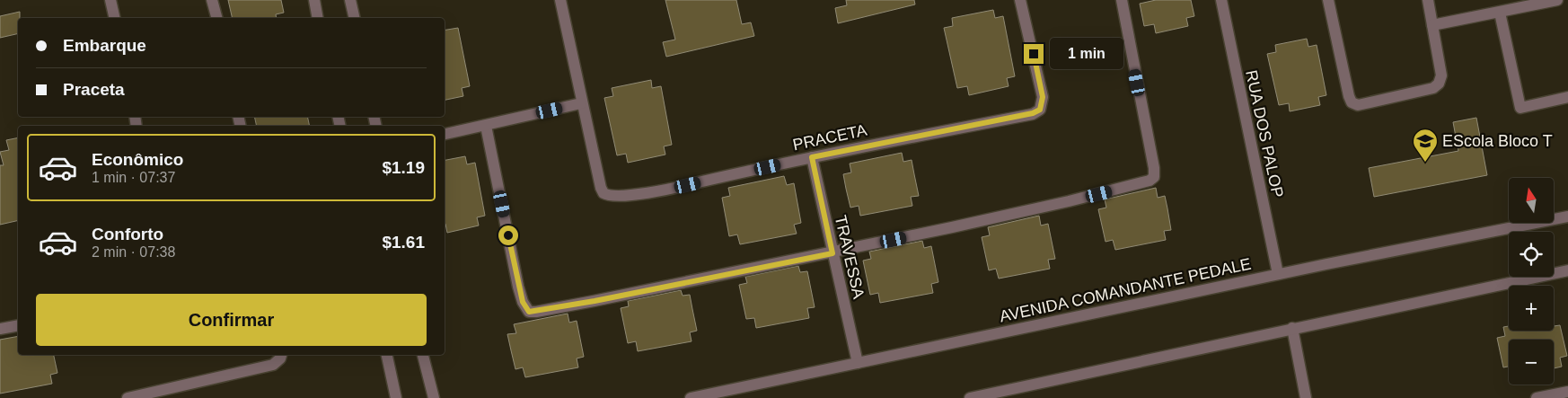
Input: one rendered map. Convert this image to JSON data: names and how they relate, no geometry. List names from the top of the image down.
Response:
{
  "streets": {
    "street": [
      "RUA DOS PALOP",
      "PRACETA",
      "TRAVESSA",
      "AVENIDA COMANDANTE PEDALE"
    ]
  },
  "crossings": [
    ["RUA DOS PALOP", "AVENIDA COMANDANTE PEDALE"],
    ["PRACETA", "TRAVESSA"],
    ["TRAVESSA", "AVENIDA COMANDANTE PEDALE"]
  ],
  "places": {
    "school or university": ["EScola Bloco T"]
  },
  "north": "top",
  "page": {
    "banner": ["Embarque", "Praceta"],
    "bubble": "1 min",
    "list": [
      {
        "name": "Econômico",
        "note": "1 min · 07:37",
        "value": "$1.19"
      },
      {
        "name": "Conforto",
        "note": "2 min · 07:38",
        "value": "$1.61"
      }
    ],
    "map_buttons": ["+", "−"],
    "buttons": "Confirmar"
  }
}
